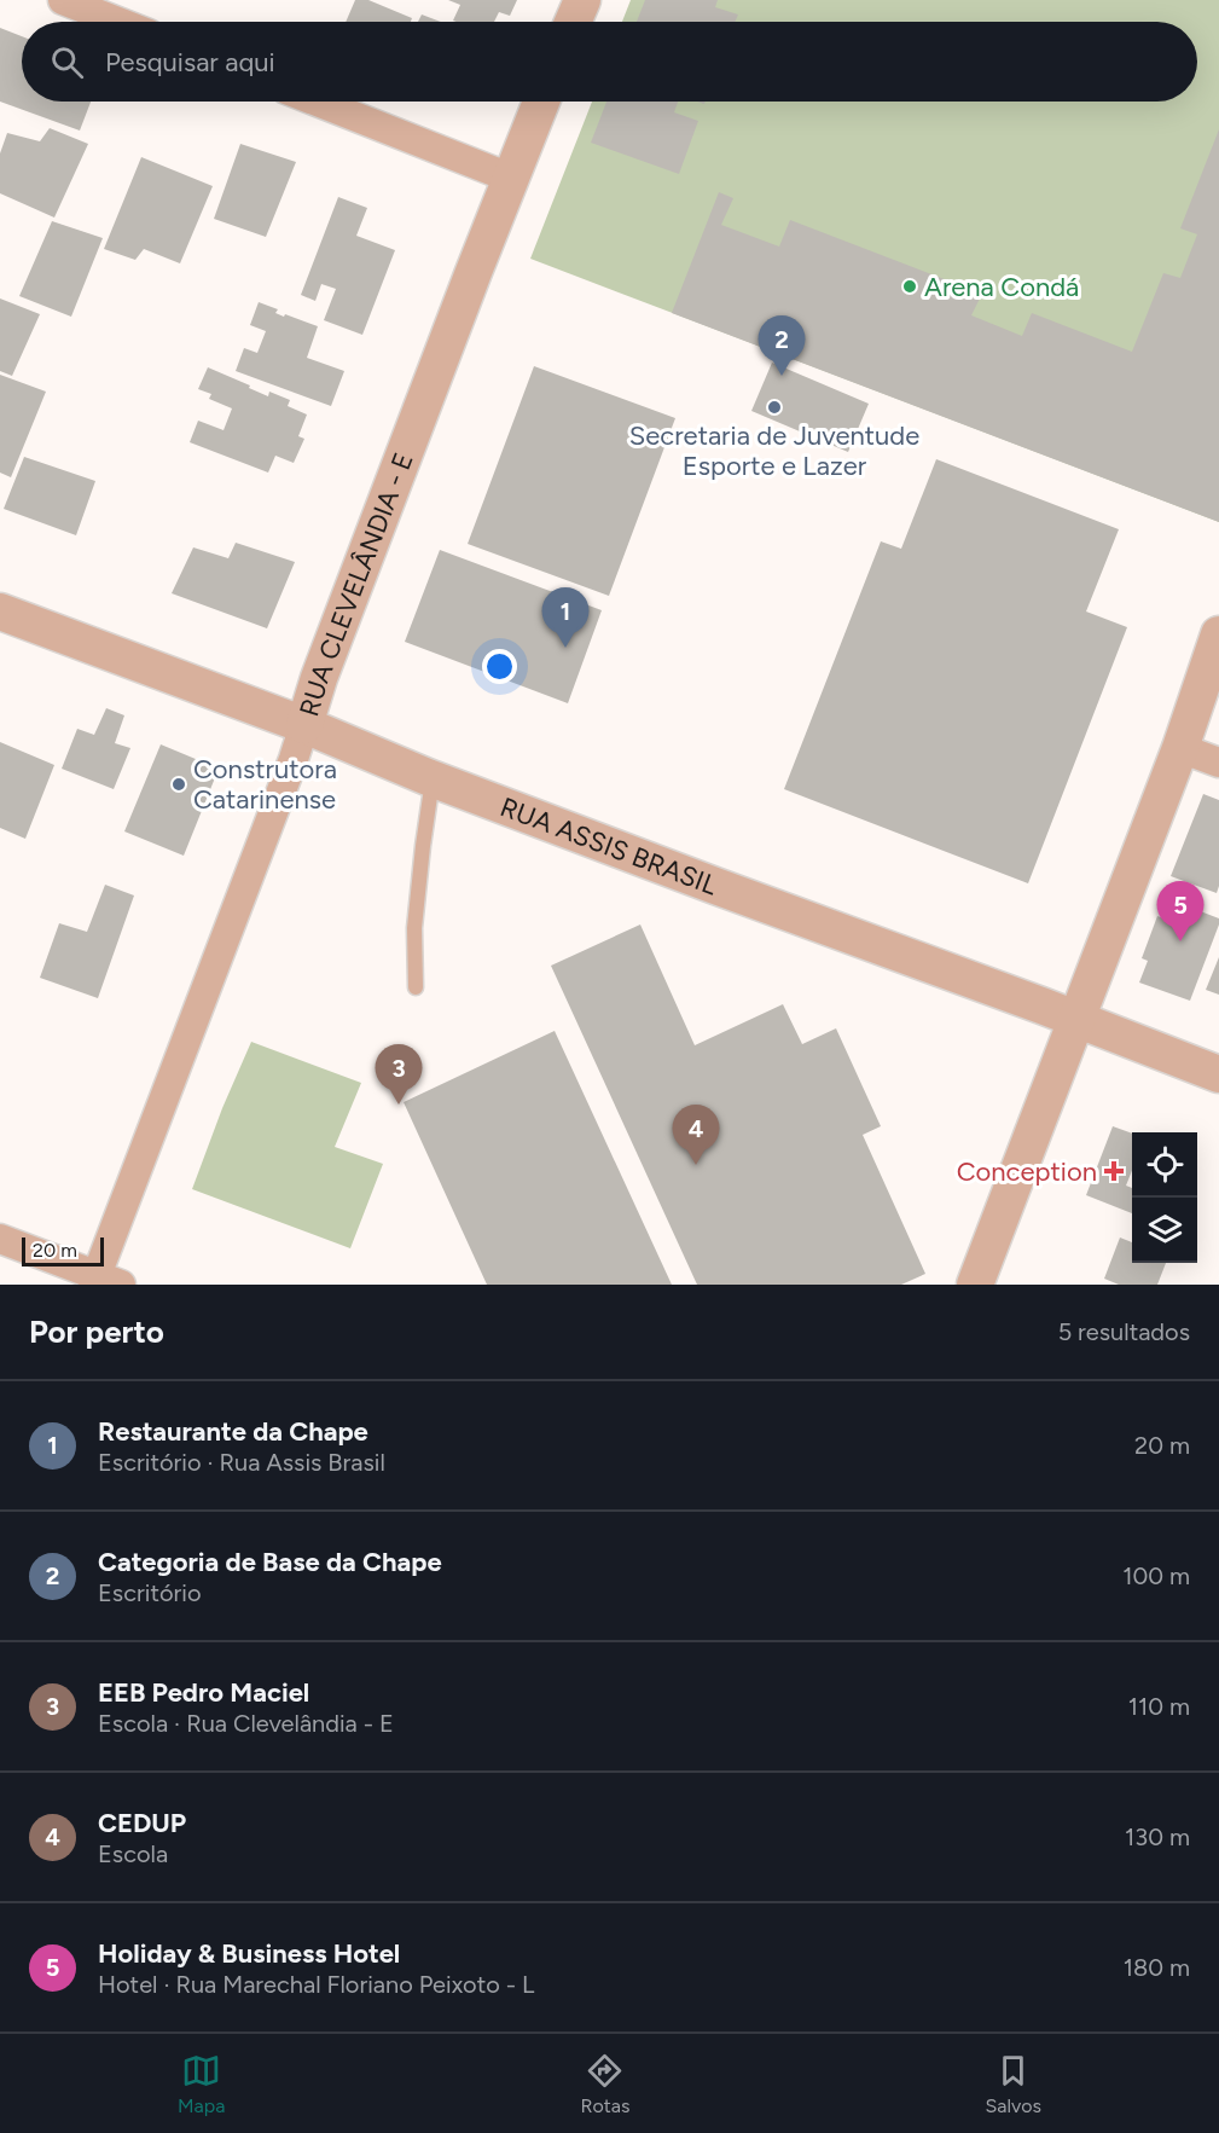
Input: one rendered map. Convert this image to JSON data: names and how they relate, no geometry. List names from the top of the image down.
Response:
{
  "streets": {
    "street": ["RUA CLEVELÂNDIA - E", "RUA ASSIS BRASIL"]
  },
  "crossings": [
    ["RUA CLEVELÂNDIA - E", "RUA ASSIS BRASIL"]
  ],
  "places": {
    "other": ["Arena Condá", "Secretaria de Juventude Esporte e Lazer", "Construtora Catarinense"],
    "health": ["Conception"]
  },
  "scale_bar": "20 m",
  "page": {
    "search": "Pesquisar aqui",
    "pins": [
      "2",
      "1",
      "5",
      "3",
      "4"
    ],
    "scale": "20 m",
    "heading": ["Por perto", "5 resultados"],
    "list": [
      {
        "mark": "1",
        "name": "Restaurante da Chape",
        "note": "Escritório · Rua Assis Brasil",
        "value": "20 m"
      },
      {
        "mark": "2",
        "name": "Categoria de Base da Chape",
        "note": "Escritório",
        "value": "100 m"
      },
      {
        "mark": "3",
        "name": "EEB Pedro Maciel",
        "note": "Escola · Rua Clevelândia - E",
        "value": "110 m"
      },
      {
        "mark": "4",
        "name": "CEDUP",
        "note": "Escola",
        "value": "130 m"
      },
      {
        "mark": "5",
        "name": "Holiday & Business Hotel",
        "note": "Hotel · Rua Marechal Floriano Peixoto - L",
        "value": "180 m"
      }
    ],
    "nav": ["Mapa", "Rotas", "Salvos"]
  }
}
